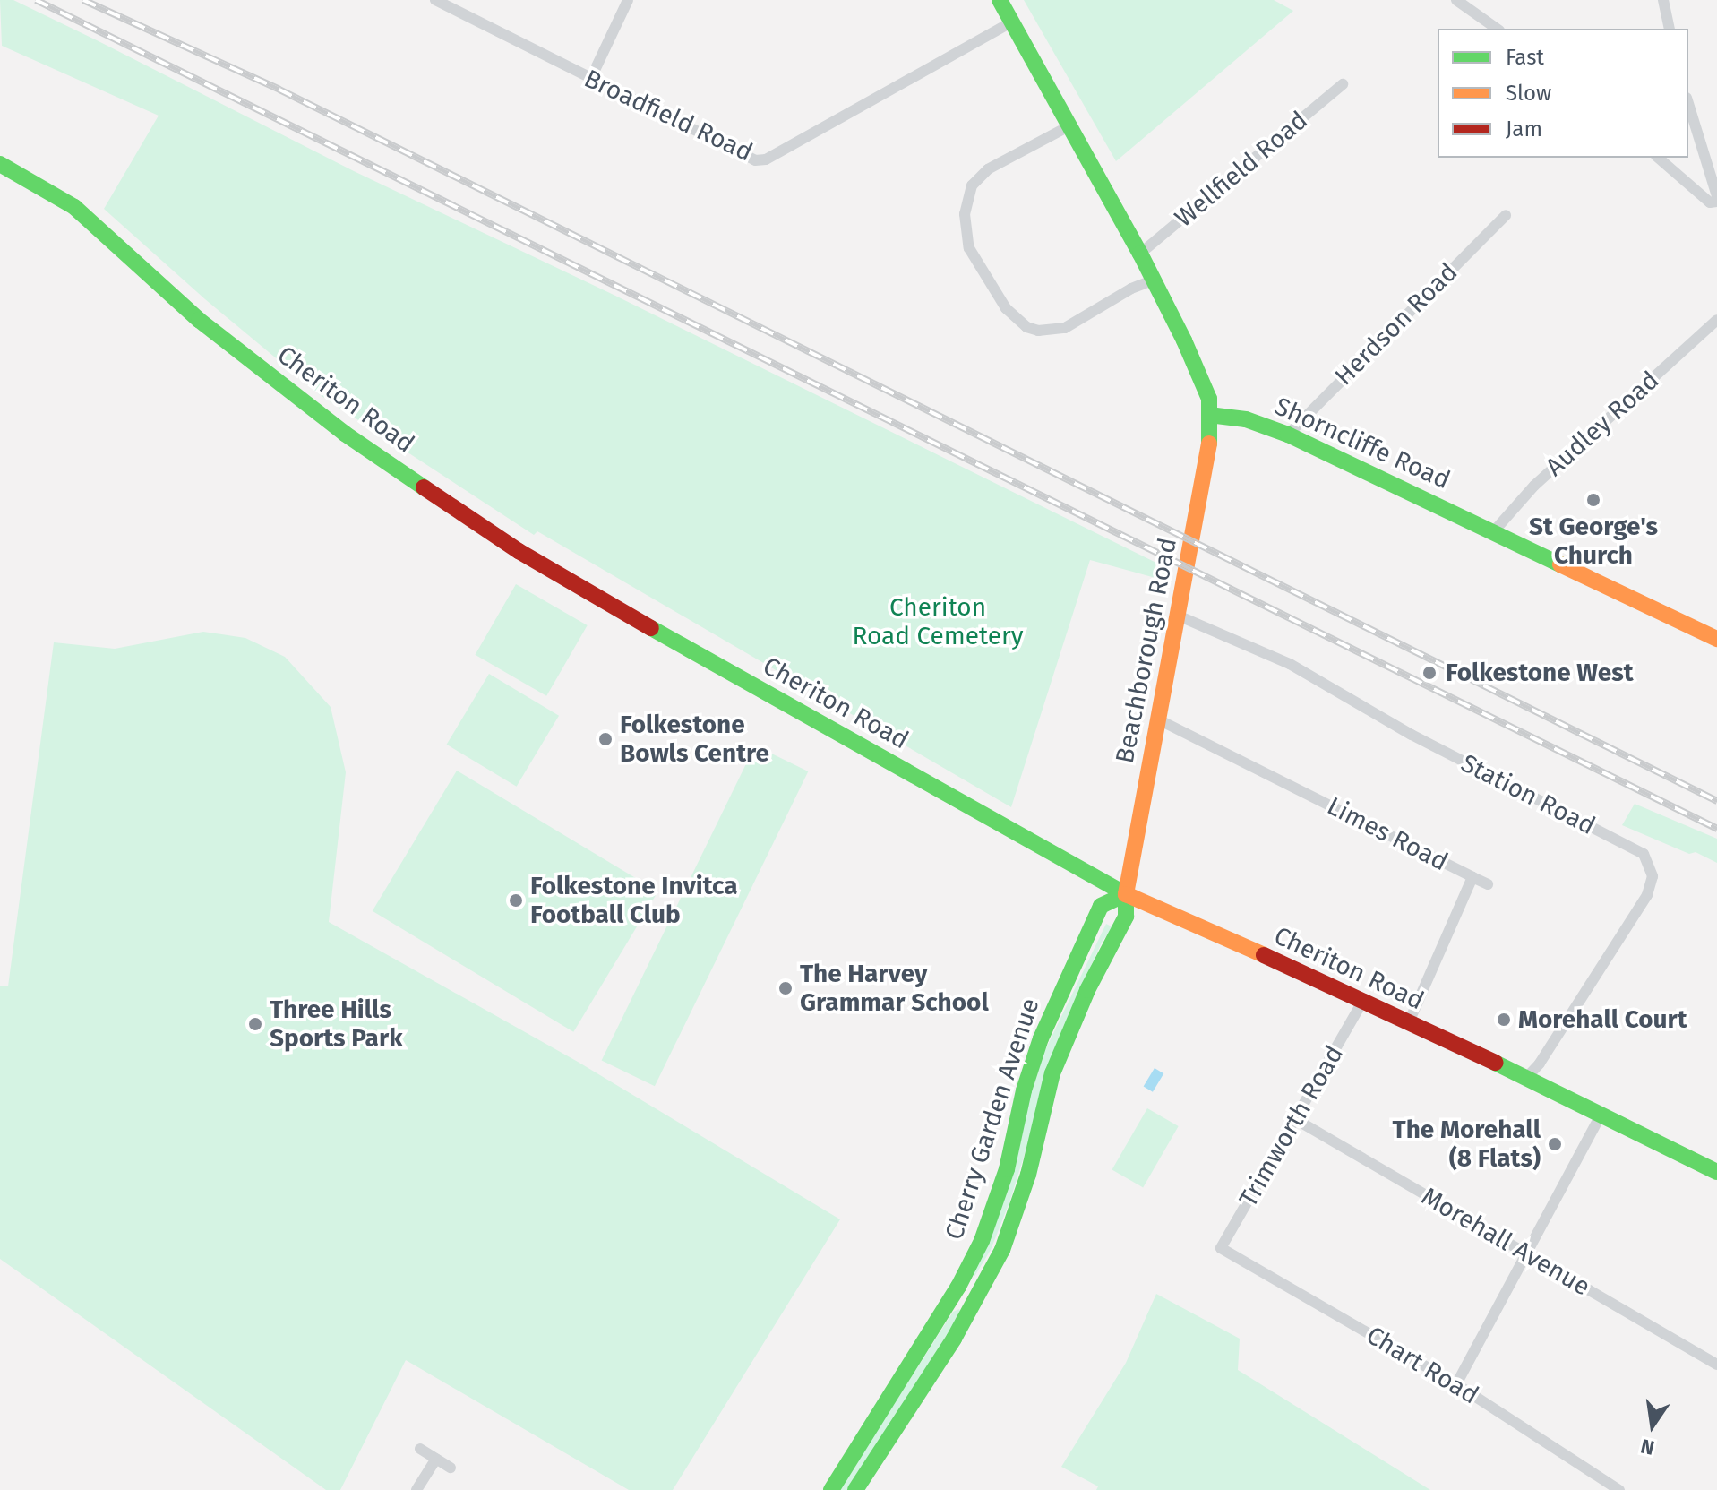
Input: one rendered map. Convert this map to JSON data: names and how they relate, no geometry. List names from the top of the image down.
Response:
{
  "streets": {
    "main road": [
      "Cheriton Road",
      "Shorncliffe Road",
      "Beachborough Road",
      "Cherry Garden Avenue"
    ],
    "street": [
      "Broadfield Road",
      "Wellfield Road",
      "Herdson Road",
      "Audley Road",
      "Station Road",
      "Limes Road",
      "Trimworth Road",
      "Morehall Avenue",
      "Chart Road"
    ]
  },
  "crossings": [
    ["Herdson Road", "Shorncliffe Road"],
    ["Cheriton Road", "Beachborough Road"],
    ["Cheriton Road", "Station Road"],
    ["Cheriton Road", "Limes Road"],
    ["Cheriton Road", "Cherry Garden Avenue"],
    ["Cheriton Road", "Trimworth Road"],
    ["Audley Road", "Shorncliffe Road"],
    ["Shorncliffe Road", "Beachborough Road"],
    ["Beachborough Road", "Station Road"],
    ["Beachborough Road", "Limes Road"],
    ["Beachborough Road", "Cherry Garden Avenue"],
    ["Trimworth Road", "Morehall Avenue"],
    ["Trimworth Road", "Chart Road"]
  ],
  "parks": ["Cheriton Road Cemetery"],
  "places": [
    "St George's Church",
    "Folkestone West",
    "Folkestone Bowls Centre",
    "Folkestone Invitca Football Club",
    "The Harvey Grammar School",
    "Morehall Court",
    "Three Hills Sports Park",
    "The Morehall (8 Flats)"
  ],
  "legend": ["Fast", "Slow", "Jam"],
  "north": "bottom"
}
